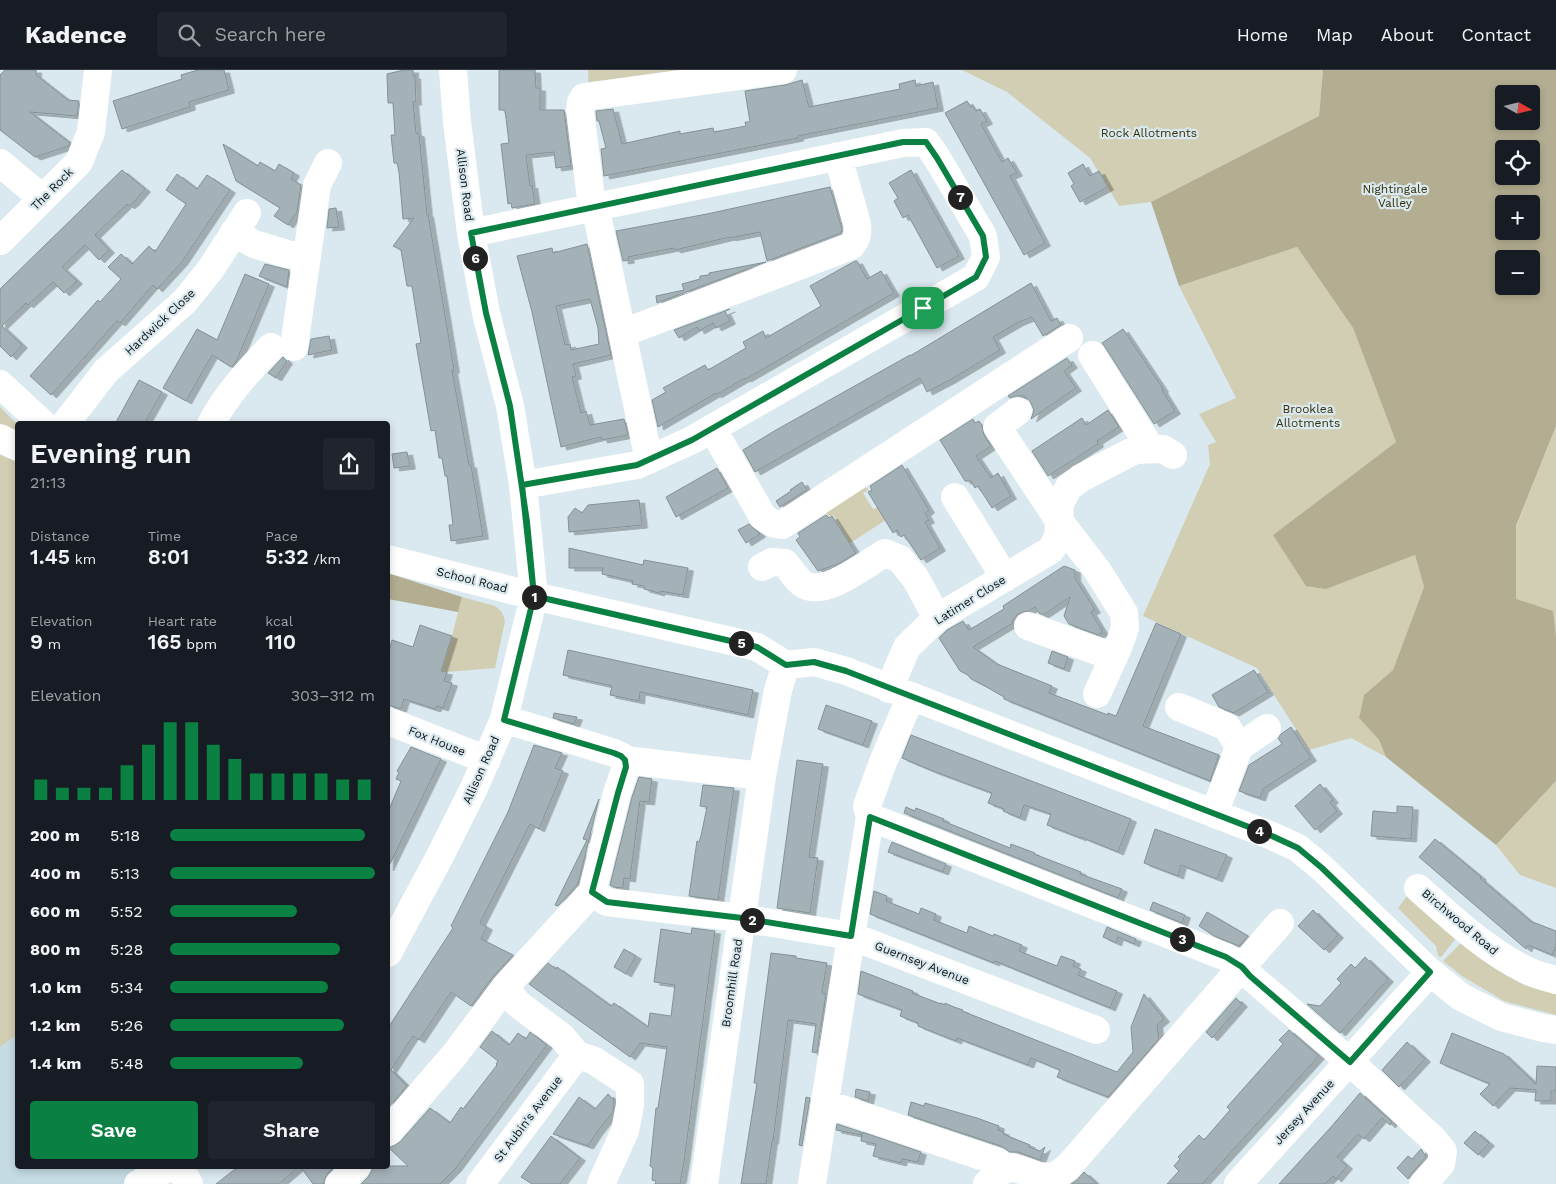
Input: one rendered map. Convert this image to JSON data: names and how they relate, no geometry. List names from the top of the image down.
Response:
{
  "streets": {
    "street": [
      "Allison Road",
      "The Rock",
      "Hardwick Close",
      "School Road",
      "Latimer Close",
      "Fox House",
      "Birchwood Road",
      "Guernsey Avenue",
      "Broomhill Road",
      "Jersey Avenue",
      "St Aubin's Avenue"
    ]
  },
  "crossings": [
    ["Allison Road", "School Road"],
    ["Allison Road", "Fox House"],
    ["School Road", "Broomhill Road"],
    ["Latimer Close", "Guernsey Avenue"],
    ["Guernsey Avenue", "Broomhill Road"]
  ],
  "parks": ["Rock Allotments", "Nightingale Valley", "Brooklea Allotments"],
  "north": "right",
  "page": {
    "header": "Kadence",
    "search": "Search here",
    "nav": [
      "Home",
      "Map",
      "About",
      "Contact"
    ],
    "map_buttons": ["+", "−"],
    "pins": [
      "7",
      "6",
      "1",
      "5",
      "4",
      "2",
      "3"
    ],
    "heading": ["Evening run", "21:13"],
    "stats": [
      ["Distance", "1.45 km"],
      ["Time", "8:01"],
      ["Pace", "5:32 /km"],
      ["Elevation", "9 m"],
      ["Heart rate", "165 bpm"],
      ["kcal", "110"]
    ],
    "chart": ["Elevation", "303–312 m"],
    "list": [
      {
        "name": "200 m",
        "note": "5:18"
      },
      {
        "name": "400 m",
        "note": "5:13"
      },
      {
        "name": "600 m",
        "note": "5:52"
      },
      {
        "name": "800 m",
        "note": "5:28"
      },
      {
        "name": "1.0 km",
        "note": "5:34"
      },
      {
        "name": "1.2 km",
        "note": "5:26"
      },
      {
        "name": "1.4 km",
        "note": "5:48"
      }
    ],
    "buttons": ["Save", "Share"]
  }
}
